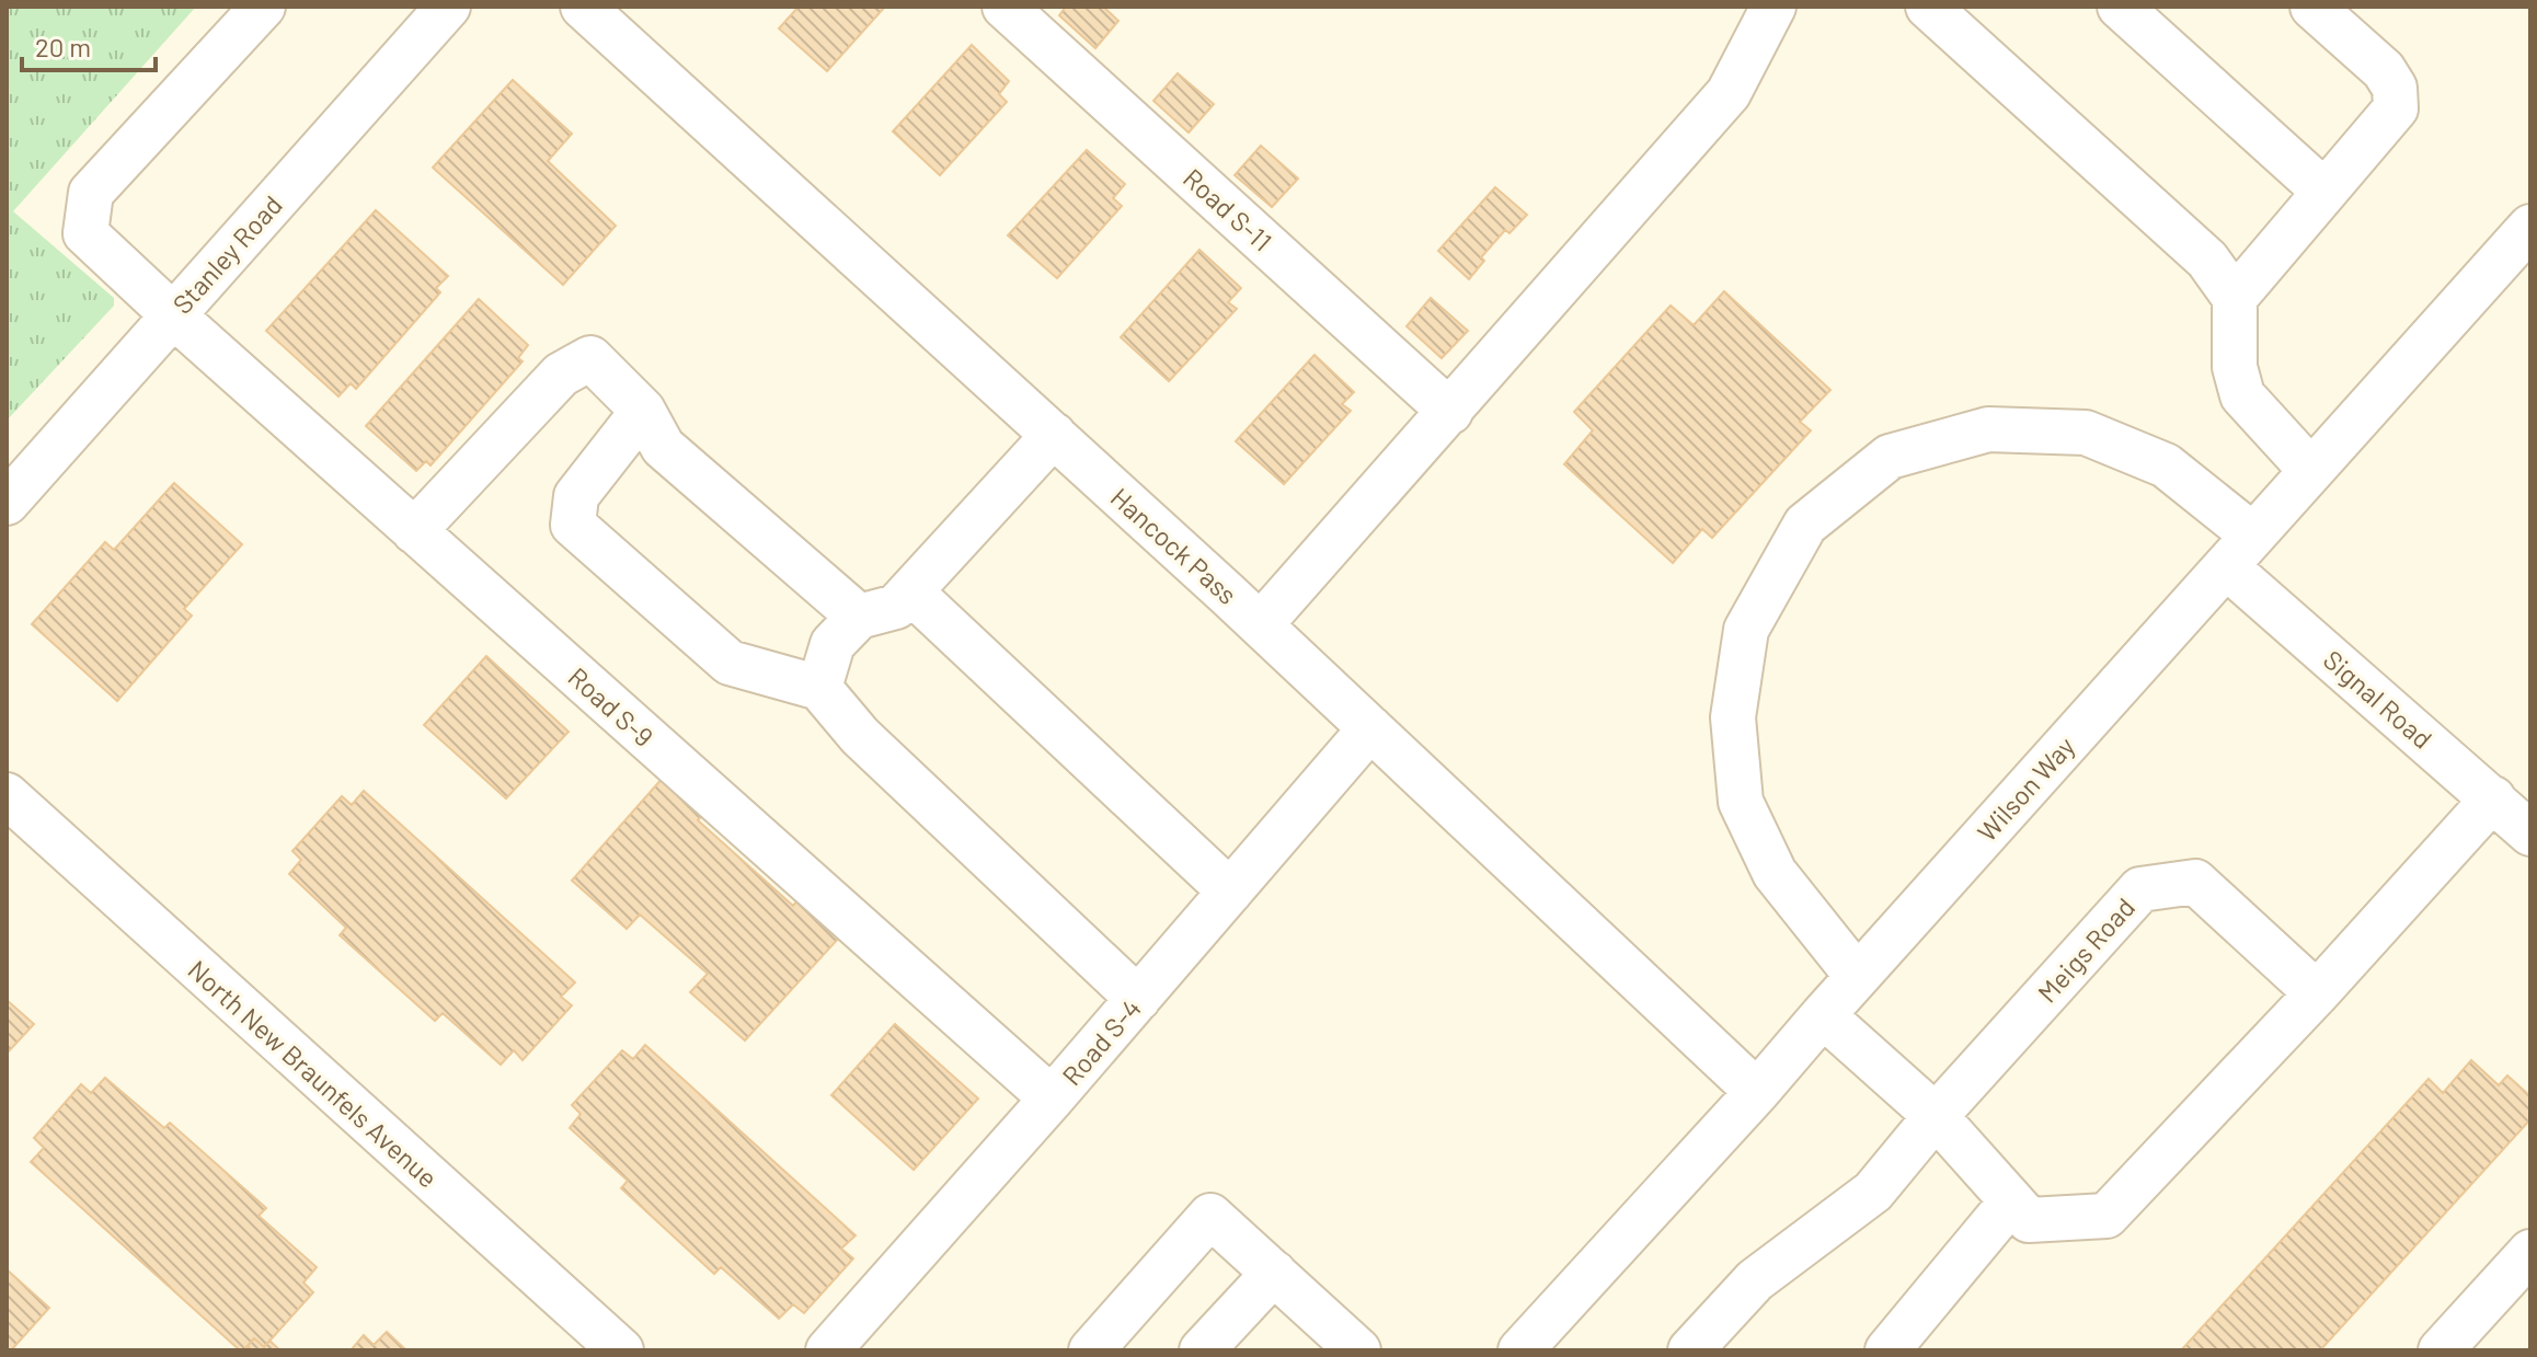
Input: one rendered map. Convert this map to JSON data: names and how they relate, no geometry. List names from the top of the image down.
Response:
{
  "streets": {
    "street": [
      "Road S-11",
      "Stanley Road",
      "Hancock Pass",
      "Signal Road",
      "Road S-9",
      "Wilson Way",
      "Meigs Road",
      "Road S-4",
      "North New Braunfels Avenue"
    ]
  },
  "crossings": [
    ["Stanley Road", "Road S-9"],
    ["Hancock Pass", "Wilson Way"],
    ["Hancock Pass", "Road S-4"],
    ["Signal Road", "Wilson Way"],
    ["Road S-9", "Road S-4"]
  ],
  "scale_bar": "20 m"
}
